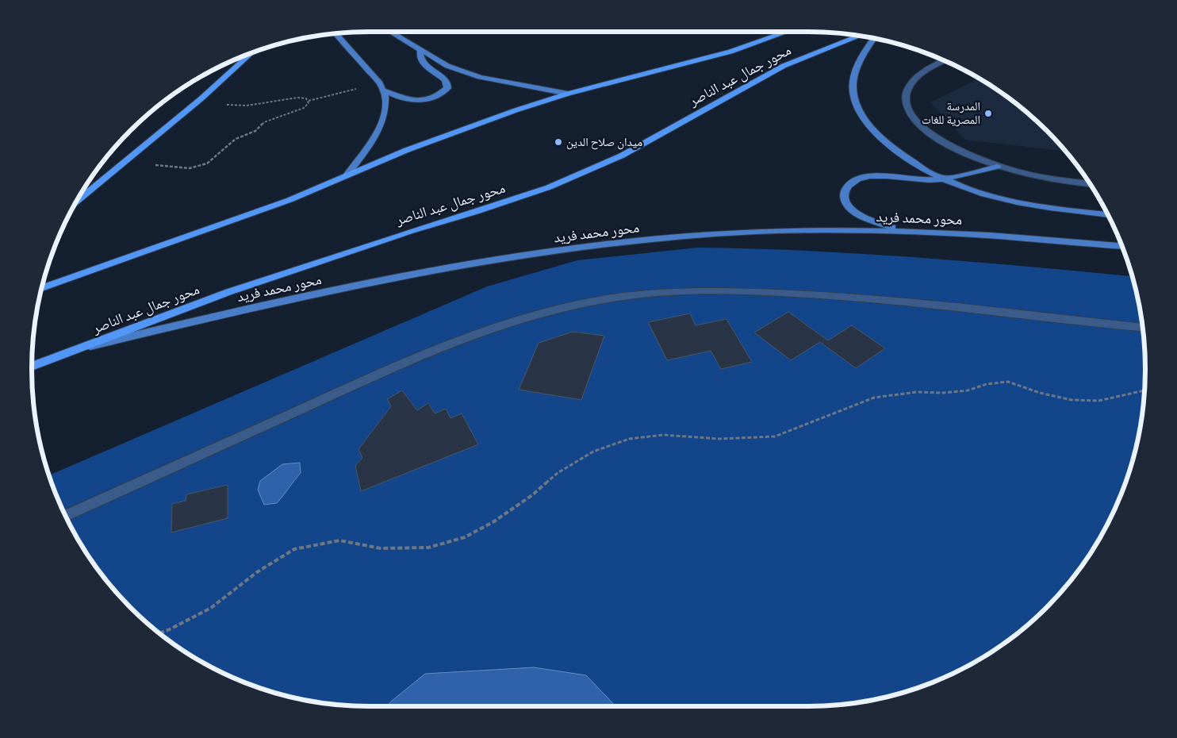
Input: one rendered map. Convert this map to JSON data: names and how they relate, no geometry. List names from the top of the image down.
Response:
{
  "streets": {
    "main road": ["محور جمال عبد الناصر", "محور محمد فريد"]
  },
  "crossings": [
    ["محور جمال عبد الناصر", "محور محمد فريد"]
  ],
  "places": ["المدرسة المصرية للغات", "ميدان صلاح الدين"]
}
